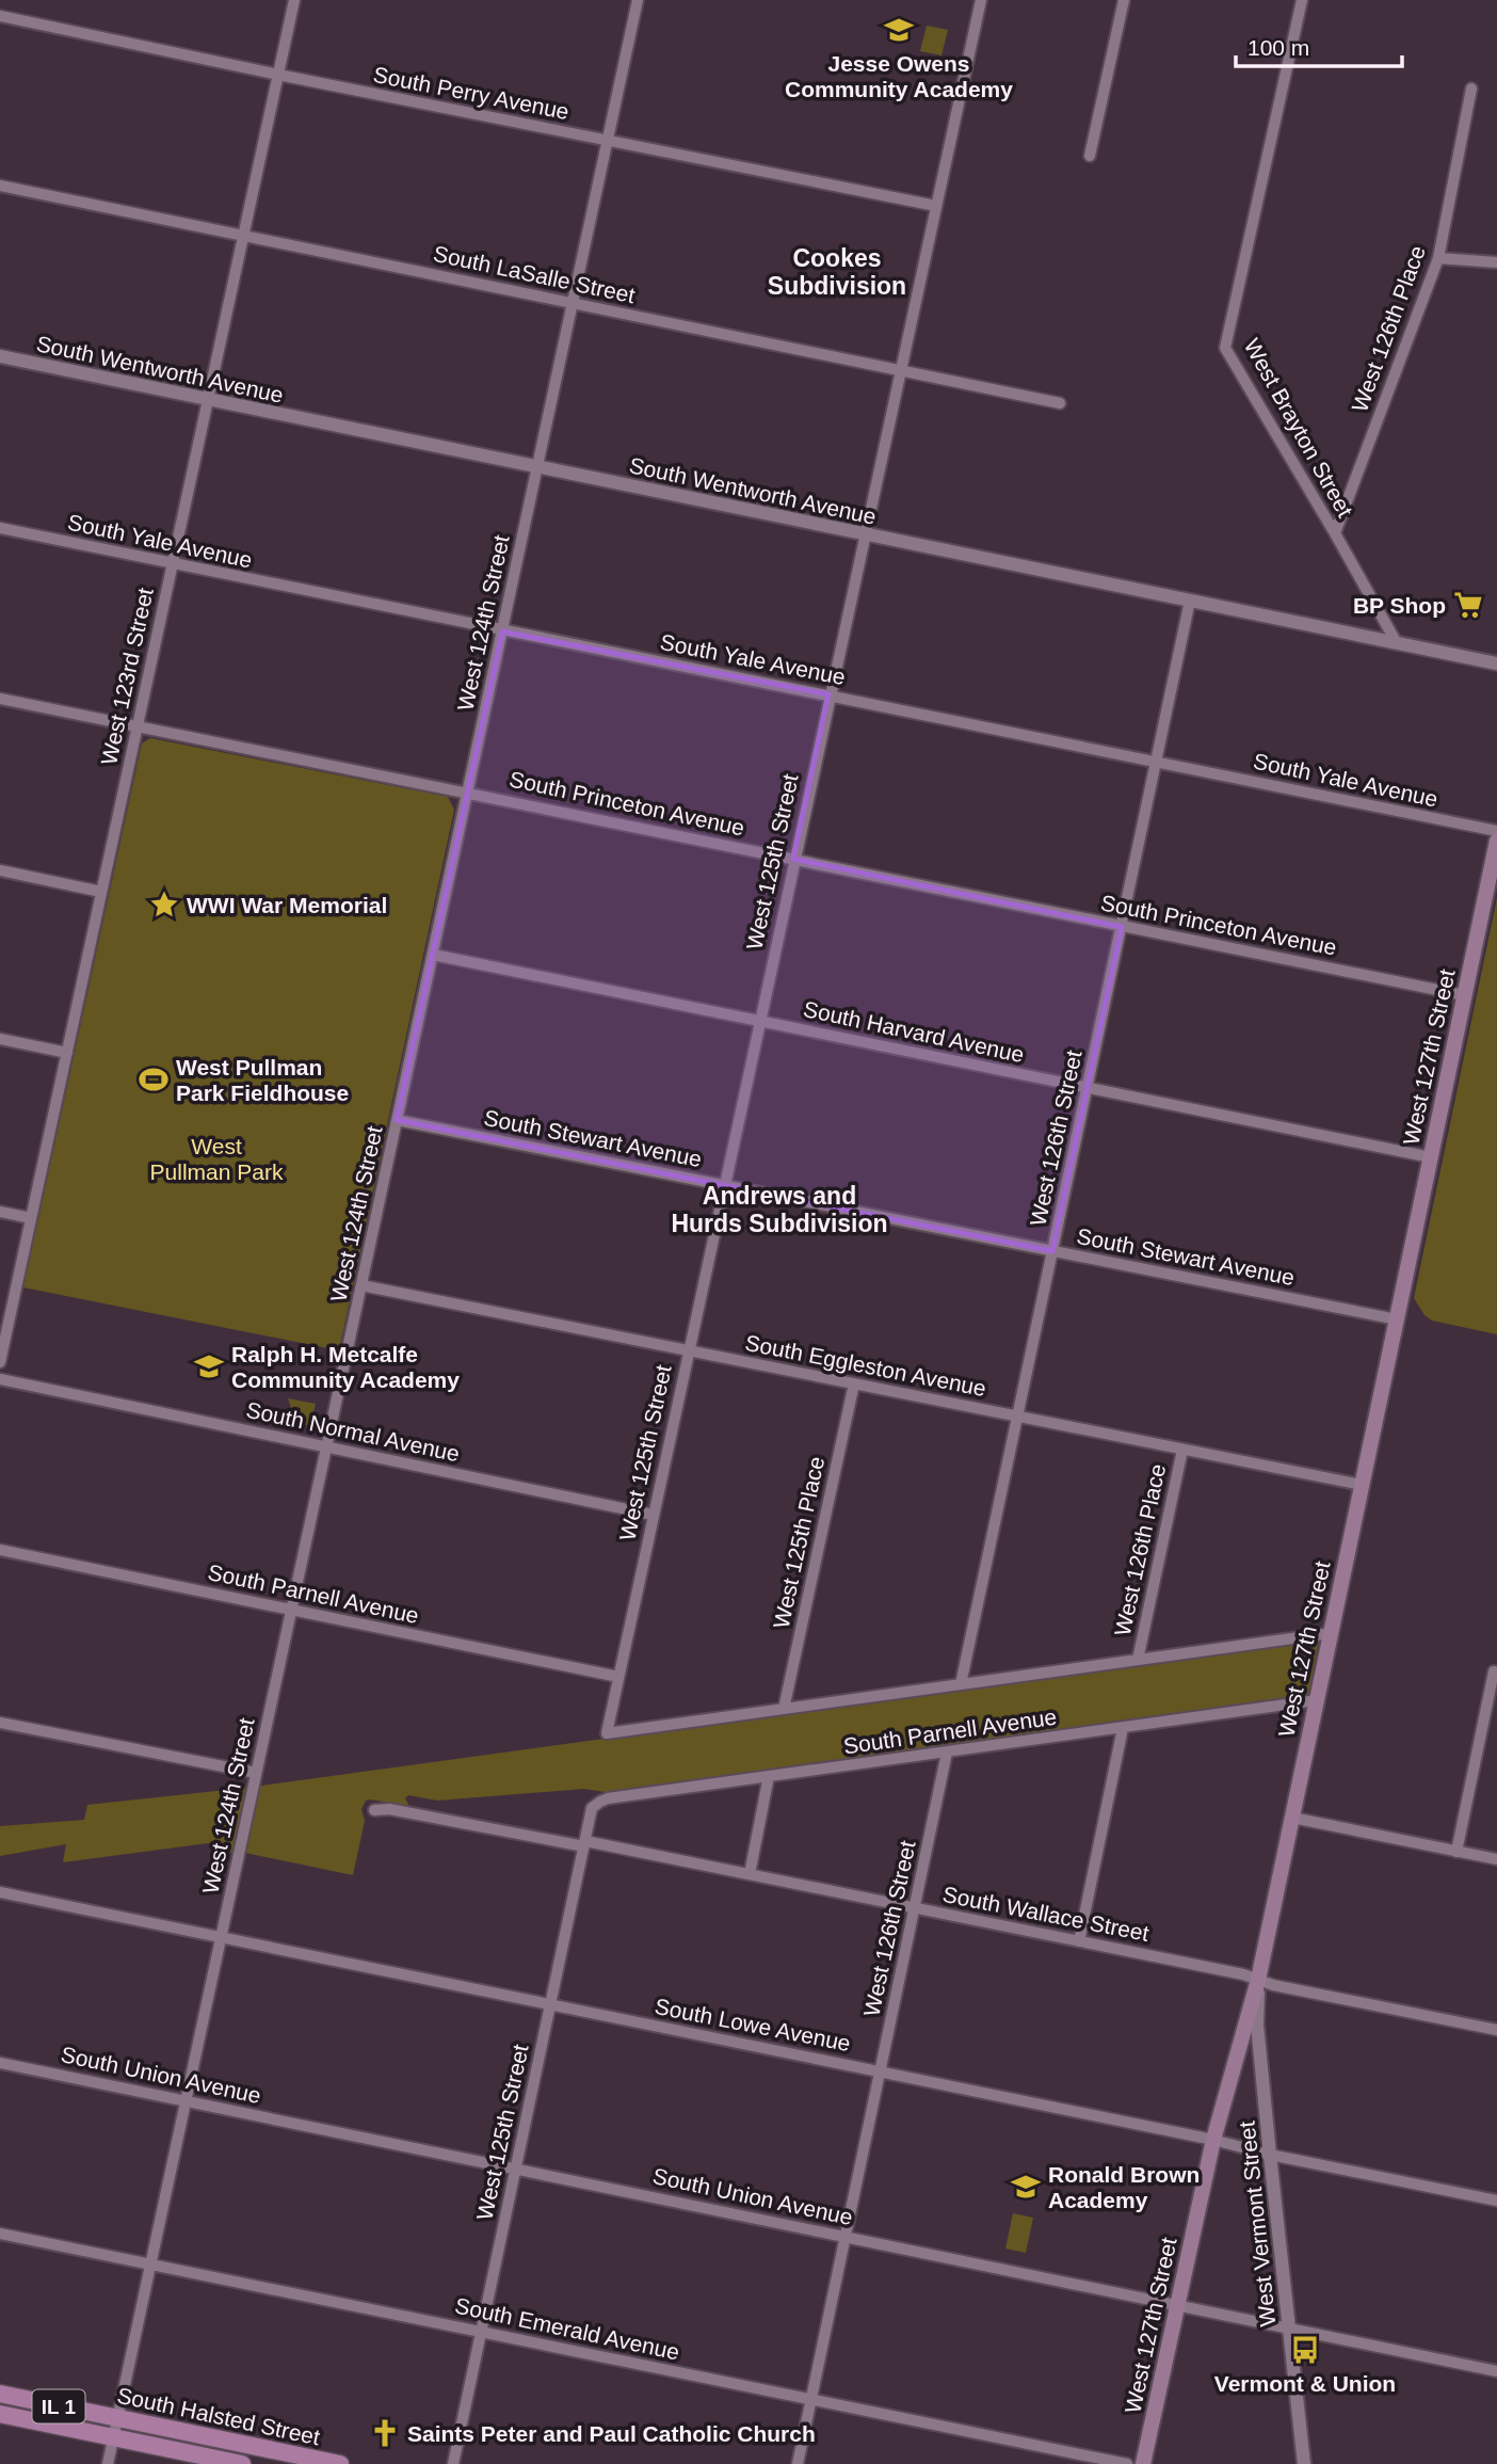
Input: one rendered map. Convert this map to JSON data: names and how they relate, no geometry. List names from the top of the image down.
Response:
{
  "streets": {
    "main road": ["West 127th Street", "IL 1", "South Halsted Street"],
    "street": [
      "South Perry Avenue",
      "South LaSalle Street",
      "West 126th Place",
      "South Wentworth Avenue",
      "West Brayton Street",
      "South Yale Avenue",
      "West 124th Street",
      "West 123rd Street",
      "South Princeton Avenue",
      "West 125th Street",
      "South Harvard Avenue",
      "South Stewart Avenue",
      "West 126th Street",
      "South Eggleston Avenue",
      "South Normal Avenue",
      "West 125th Place",
      "South Parnell Avenue",
      "South Wallace Street",
      "South Lowe Avenue",
      "South Union Avenue",
      "West Vermont Street",
      "South Emerald Avenue"
    ]
  },
  "crossings": [
    ["South Perry Avenue", "West 124th Street"],
    ["South Perry Avenue", "West 123rd Street"],
    ["South Perry Avenue", "West 125th Street"],
    ["South LaSalle Street", "West 124th Street"],
    ["South LaSalle Street", "West 123rd Street"],
    ["South LaSalle Street", "West 125th Street"],
    ["West 126th Place", "West Brayton Street"],
    ["West 126th Place", "South Eggleston Avenue"],
    ["West 126th Place", "South Parnell Avenue"],
    ["South Wentworth Avenue", "West Brayton Street"],
    ["South Wentworth Avenue", "West 124th Street"],
    ["South Wentworth Avenue", "West 123rd Street"],
    ["South Wentworth Avenue", "West 125th Street"],
    ["South Wentworth Avenue", "West 126th Street"],
    ["South Yale Avenue", "West 124th Street"],
    ["South Yale Avenue", "West 123rd Street"],
    ["South Yale Avenue", "West 125th Street"],
    ["South Yale Avenue", "West 126th Street"],
    ["West 124th Street", "South Princeton Avenue"],
    ["West 124th Street", "South Harvard Avenue"],
    ["West 124th Street", "South Stewart Avenue"],
    ["West 124th Street", "South Eggleston Avenue"],
    ["West 124th Street", "South Normal Avenue"],
    ["West 124th Street", "South Parnell Avenue"],
    ["West 124th Street", "South Lowe Avenue"],
    ["West 124th Street", "South Union Avenue"],
    ["West 124th Street", "South Emerald Avenue"],
    ["West 124th Street", "South Halsted Street"],
    ["West 123rd Street", "South Princeton Avenue"],
    ["South Princeton Avenue", "West 125th Street"],
    ["South Princeton Avenue", "West 127th Street"],
    ["South Princeton Avenue", "West 126th Street"],
    ["West 125th Street", "South Harvard Avenue"],
    ["West 125th Street", "South Stewart Avenue"],
    ["West 125th Street", "South Eggleston Avenue"],
    ["West 125th Street", "South Normal Avenue"],
    ["West 125th Street", "South Parnell Avenue"],
    ["West 125th Street", "South Wallace Street"],
    ["West 125th Street", "South Lowe Avenue"],
    ["West 125th Street", "South Union Avenue"],
    ["West 125th Street", "South Emerald Avenue"],
    ["South Harvard Avenue", "West 127th Street"],
    ["South Harvard Avenue", "West 126th Street"],
    ["West 127th Street", "South Stewart Avenue"],
    ["West 127th Street", "South Eggleston Avenue"],
    ["West 127th Street", "South Parnell Avenue"],
    ["West 127th Street", "South Wallace Street"],
    ["West 127th Street", "South Lowe Avenue"],
    ["West 127th Street", "South Union Avenue"],
    ["West 127th Street", "West Vermont Street"],
    ["South Stewart Avenue", "West 126th Street"],
    ["West 126th Street", "South Eggleston Avenue"],
    ["West 126th Street", "South Parnell Avenue"],
    ["West 126th Street", "South Wallace Street"],
    ["West 126th Street", "South Lowe Avenue"],
    ["West 126th Street", "South Union Avenue"],
    ["West 126th Street", "South Emerald Avenue"],
    ["South Eggleston Avenue", "West 125th Place"],
    ["West 125th Place", "South Parnell Avenue"],
    ["South Wallace Street", "West Vermont Street"],
    ["South Lowe Avenue", "West Vermont Street"],
    ["South Union Avenue", "West Vermont Street"]
  ],
  "districts": ["Cookes Subdivision", "Andrews and Hurds Subdivision"],
  "parks": ["West Pullman Park"],
  "places": {
    "school or university": ["Jesse Owens Community Academy", "Ralph H. Metcalfe Community Academy", "Ronald Brown Academy"],
    "supermarket": ["BP Shop"],
    "place": ["WWI War Memorial"],
    "sports": ["West Pullman Park Fieldhouse"],
    "bus stop": ["Vermont & Union"],
    "church": ["Saints Peter and Paul Catholic Church"]
  },
  "scale_bar": "100 m"
}
